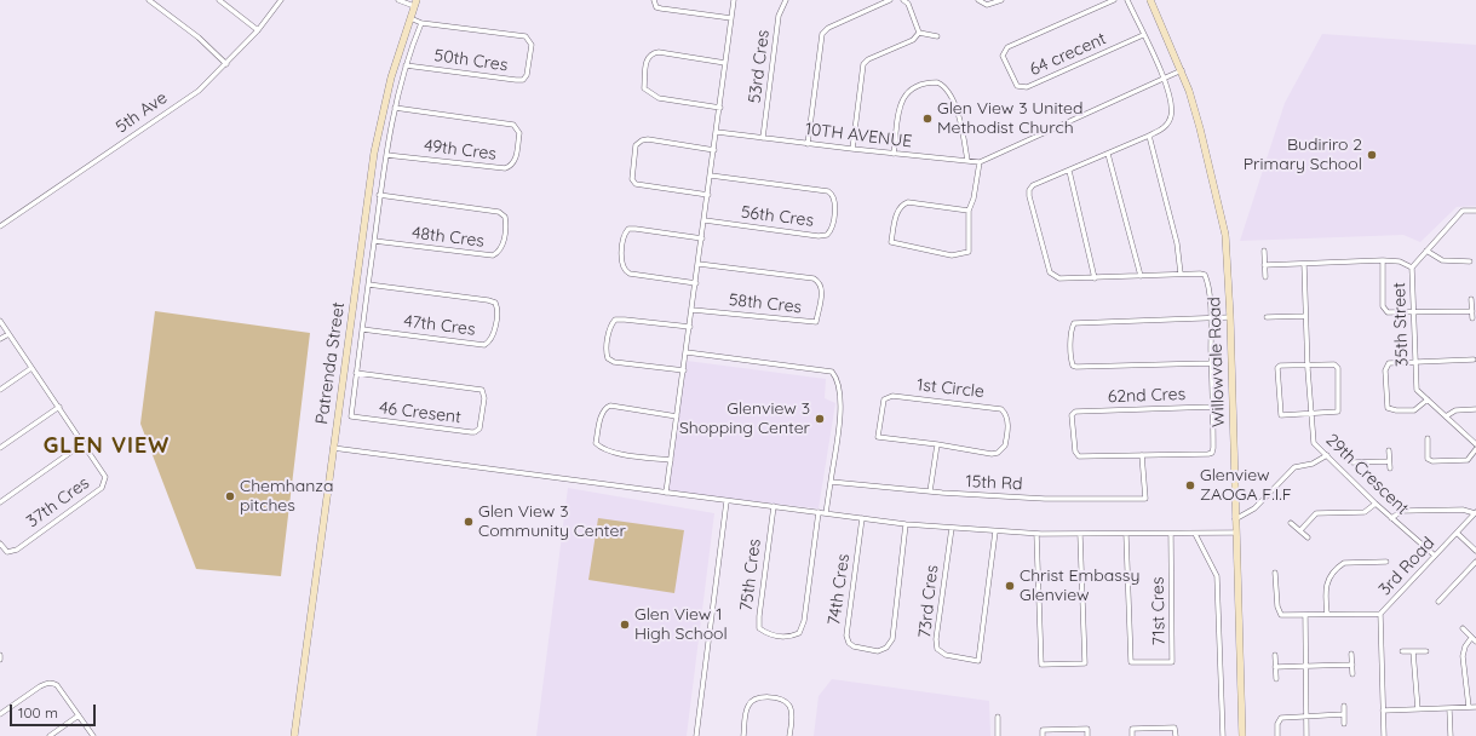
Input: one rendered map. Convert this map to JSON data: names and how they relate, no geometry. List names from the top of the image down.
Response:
{
  "streets": {
    "street": [
      "64 crecent",
      "50th Cres",
      "53rd Cres",
      "5th Ave",
      "10TH AVENUE",
      "49th Cres",
      "56th Cres",
      "48th Cres",
      "58th Cres",
      "35th Street",
      "47th Cres",
      "Willowvale Road",
      "Patrenda Street",
      "1st Circle",
      "62nd Cres",
      "46 Cresent",
      "29th Crescent",
      "15th Rd",
      "37th Cres",
      "3rd Road",
      "75th Cres",
      "74th Cres",
      "73rd Cres",
      "71st Cres"
    ]
  },
  "crossings": [
    ["53rd Cres", "10TH AVENUE"],
    ["62nd Cres", "15th Rd"],
    ["29th Crescent", "3rd Road"]
  ],
  "districts": ["GLEN VIEW"],
  "places": [
    "Glen View 3 United Methodist Church",
    "Budiriro 2 Primary School",
    "Glenview 3 Shopping Center",
    "Glenview ZAOGA F.I.F",
    "Chemhanza pitches",
    "Glen View 3 Community Center",
    "Christ Embassy Glenview",
    "Glen View 1 High School"
  ],
  "scale_bar": "100 m"
}
